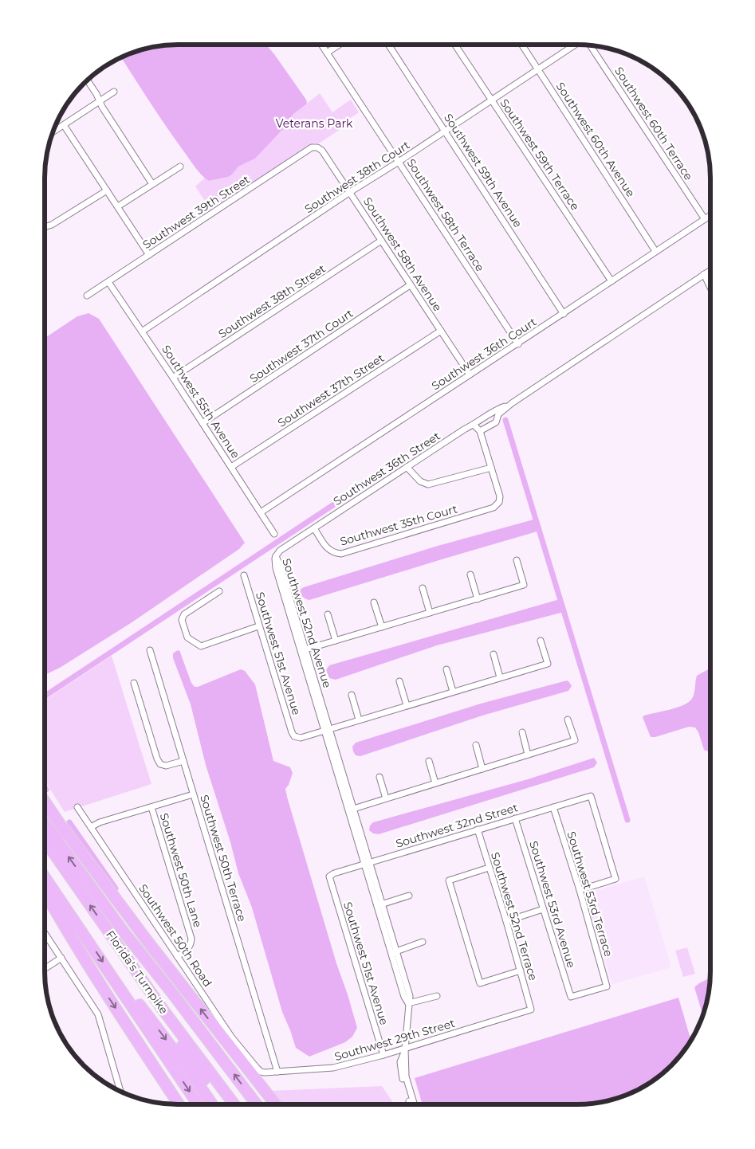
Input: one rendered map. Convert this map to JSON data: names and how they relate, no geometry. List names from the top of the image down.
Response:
{
  "streets": {
    "highway": ["Florida's Turnpike"],
    "street": [
      "Southwest 60th Terrace",
      "Southwest 60th Avenue",
      "Southwest 59th Terrace",
      "Southwest 59th Avenue",
      "Southwest 38th Court",
      "Southwest 39th Street",
      "Southwest 58th Terrace",
      "Southwest 58th Avenue",
      "Southwest 38th Street",
      "Southwest 37th Court",
      "Southwest 36th Court",
      "Southwest 37th Street",
      "Southwest 55th Avenue",
      "Southwest 36th Street",
      "Southwest 35th Court",
      "Southwest 52nd Avenue",
      "Southwest 51st Avenue",
      "Southwest 32nd Street",
      "Southwest 50th Terrace",
      "Southwest 50th Lane",
      "Southwest 53rd Terrace",
      "Southwest 53rd Avenue",
      "Southwest 52nd Terrace",
      "Southwest 50th Road",
      "Southwest 29th Street"
    ]
  },
  "crossings": [
    ["Southwest 60th Terrace", "Southwest 36th Court"],
    ["Southwest 60th Avenue", "Southwest 38th Court"],
    ["Southwest 60th Avenue", "Southwest 36th Court"],
    ["Southwest 59th Terrace", "Southwest 38th Court"],
    ["Southwest 59th Terrace", "Southwest 36th Court"],
    ["Southwest 59th Avenue", "Southwest 38th Court"],
    ["Southwest 59th Avenue", "Southwest 36th Court"],
    ["Southwest 38th Court", "Southwest 58th Terrace"],
    ["Southwest 38th Court", "Southwest 58th Avenue"],
    ["Southwest 38th Court", "Southwest 55th Avenue"],
    ["Southwest 39th Street", "Southwest 58th Avenue"],
    ["Southwest 39th Street", "Southwest 55th Avenue"],
    ["Southwest 58th Terrace", "Southwest 36th Court"],
    ["Southwest 58th Avenue", "Southwest 38th Street"],
    ["Southwest 58th Avenue", "Southwest 37th Court"],
    ["Southwest 58th Avenue", "Southwest 36th Court"],
    ["Southwest 58th Avenue", "Southwest 37th Street"],
    ["Southwest 38th Street", "Southwest 55th Avenue"],
    ["Southwest 37th Court", "Southwest 55th Avenue"],
    ["Southwest 36th Court", "Southwest 55th Avenue"],
    ["Southwest 37th Street", "Southwest 55th Avenue"],
    ["Southwest 36th Street", "Southwest 35th Court"],
    ["Southwest 36th Street", "Southwest 52nd Avenue"],
    ["Southwest 52nd Avenue", "Southwest 51st Avenue"],
    ["Southwest 52nd Avenue", "Southwest 32nd Street"],
    ["Southwest 52nd Avenue", "Southwest 29th Street"],
    ["Southwest 51st Avenue", "Southwest 32nd Street"],
    ["Southwest 51st Avenue", "Southwest 29th Street"],
    ["Southwest 32nd Street", "Southwest 53rd Terrace"],
    ["Southwest 32nd Street", "Southwest 53rd Avenue"],
    ["Southwest 32nd Street", "Southwest 52nd Terrace"],
    ["Southwest 50th Terrace", "Southwest 29th Street"],
    ["Southwest 50th Lane", "Southwest 50th Road"],
    ["Southwest 53rd Terrace", "Southwest 53rd Avenue"],
    ["Southwest 52nd Terrace", "Southwest 29th Street"],
    ["Southwest 50th Road", "Southwest 29th Street"]
  ],
  "parks": ["Veterans Park"]
}
